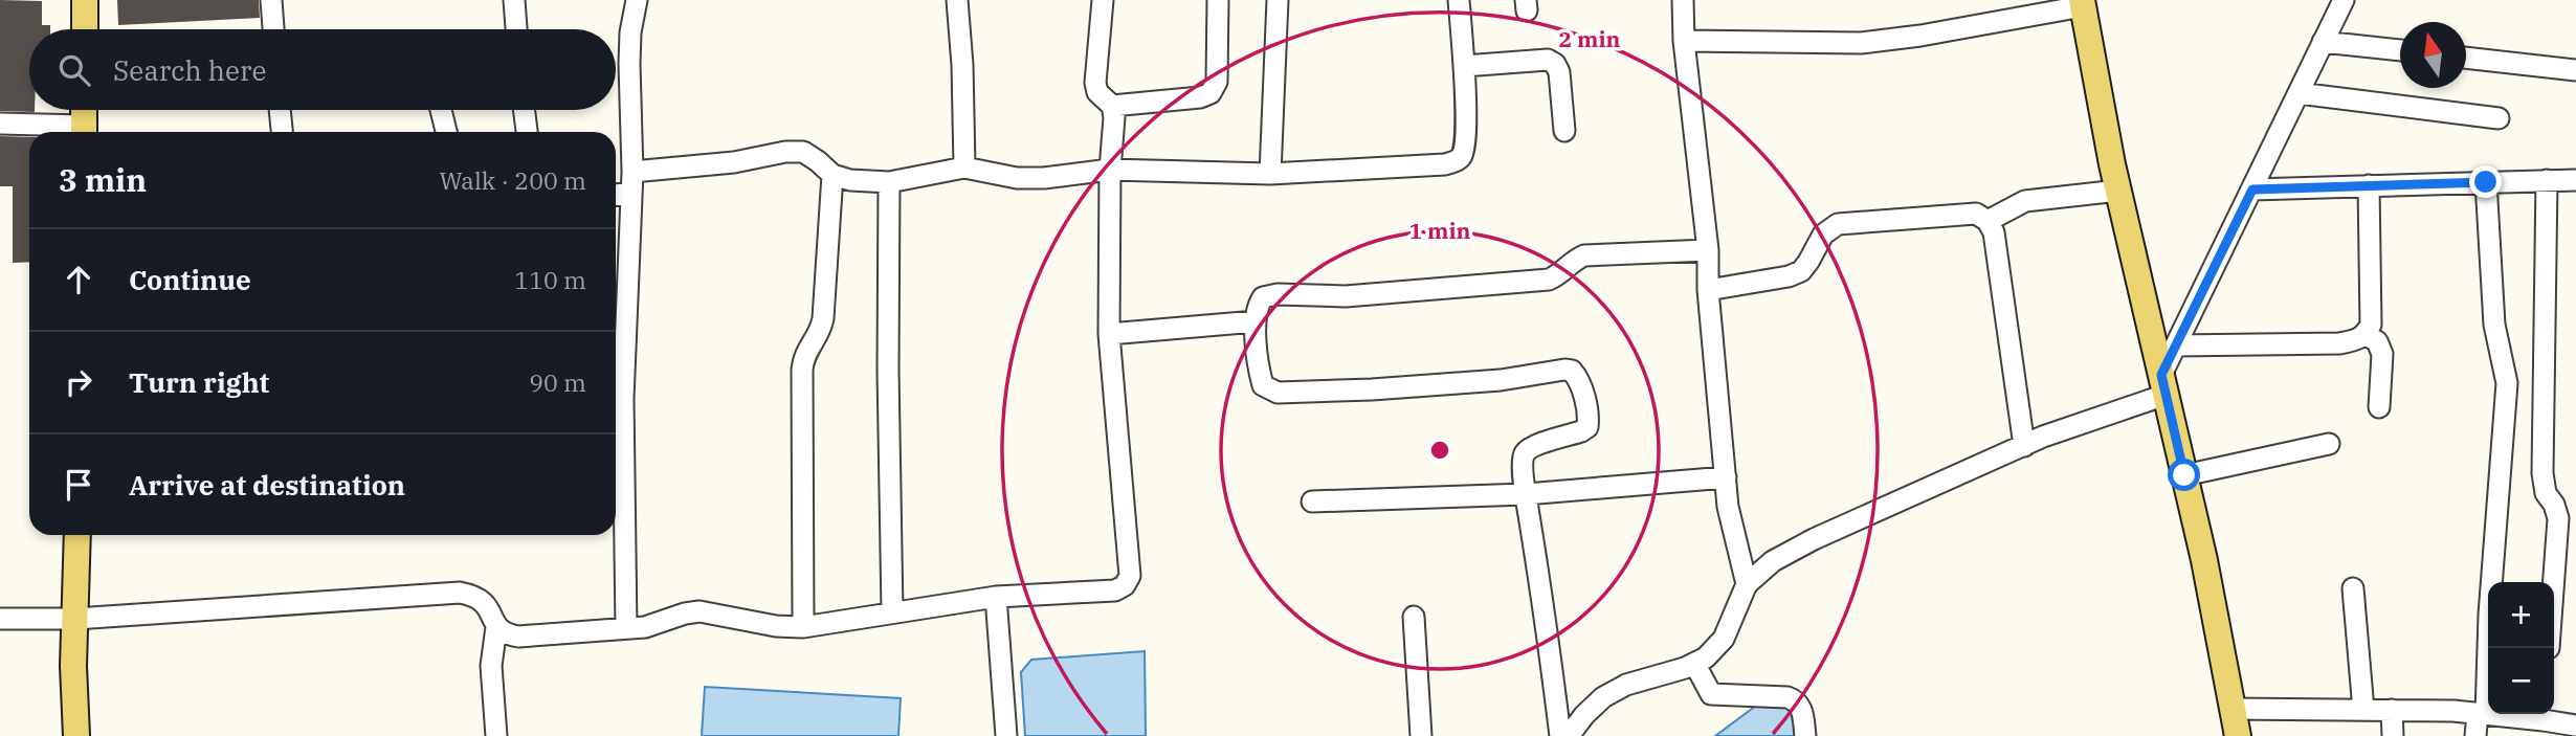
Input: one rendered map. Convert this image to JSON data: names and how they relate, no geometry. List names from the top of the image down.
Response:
{
  "north": "top",
  "page": {
    "search": "Search here",
    "heading": ["3 min", "Walk · 200 m"],
    "list": [
      ["Continue", "110 m"],
      ["Turn right", "90 m"],
      "Arrive at destination"
    ],
    "map_buttons": ["+", "−"]
  },
  "rings": ["2 min", "1 min"]
}
